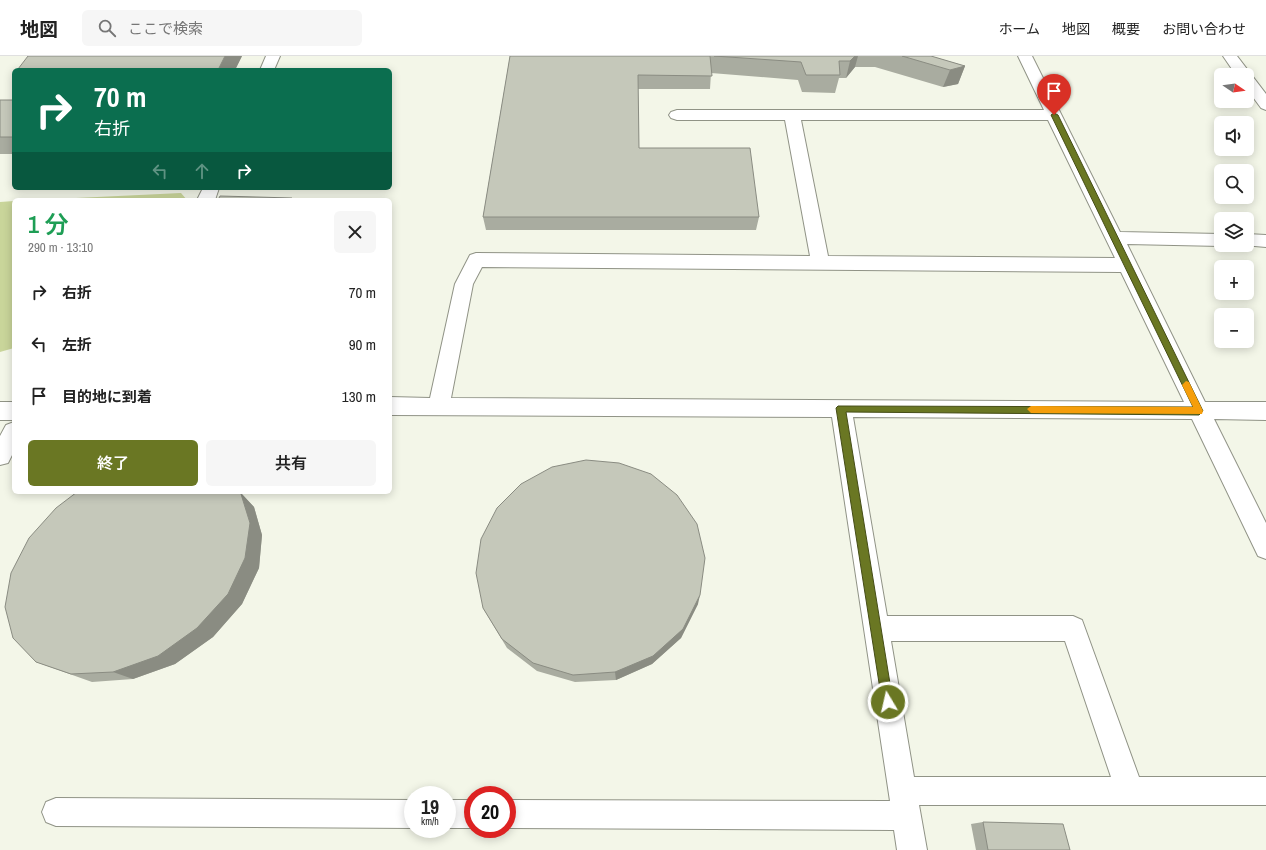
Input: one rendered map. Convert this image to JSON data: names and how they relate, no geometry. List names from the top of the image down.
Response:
{
  "north": "right",
  "page": {
    "header": "地図",
    "search": "ここで検索",
    "nav": [
      "ホーム",
      "地図",
      "概要",
      "お問い合わせ"
    ],
    "map_buttons": ["+", "−"],
    "turn": ["70 m", "右折"],
    "heading": ["1 分", "290 m · 13:10"],
    "list": [
      {
        "name": "右折",
        "value": "70 m"
      },
      {
        "name": "左折",
        "value": "90 m"
      },
      {
        "name": "目的地に到着",
        "value": "130 m"
      }
    ],
    "buttons": ["終了", "共有"],
    "speed": "19 km/h",
    "limit": "20"
  }
}
